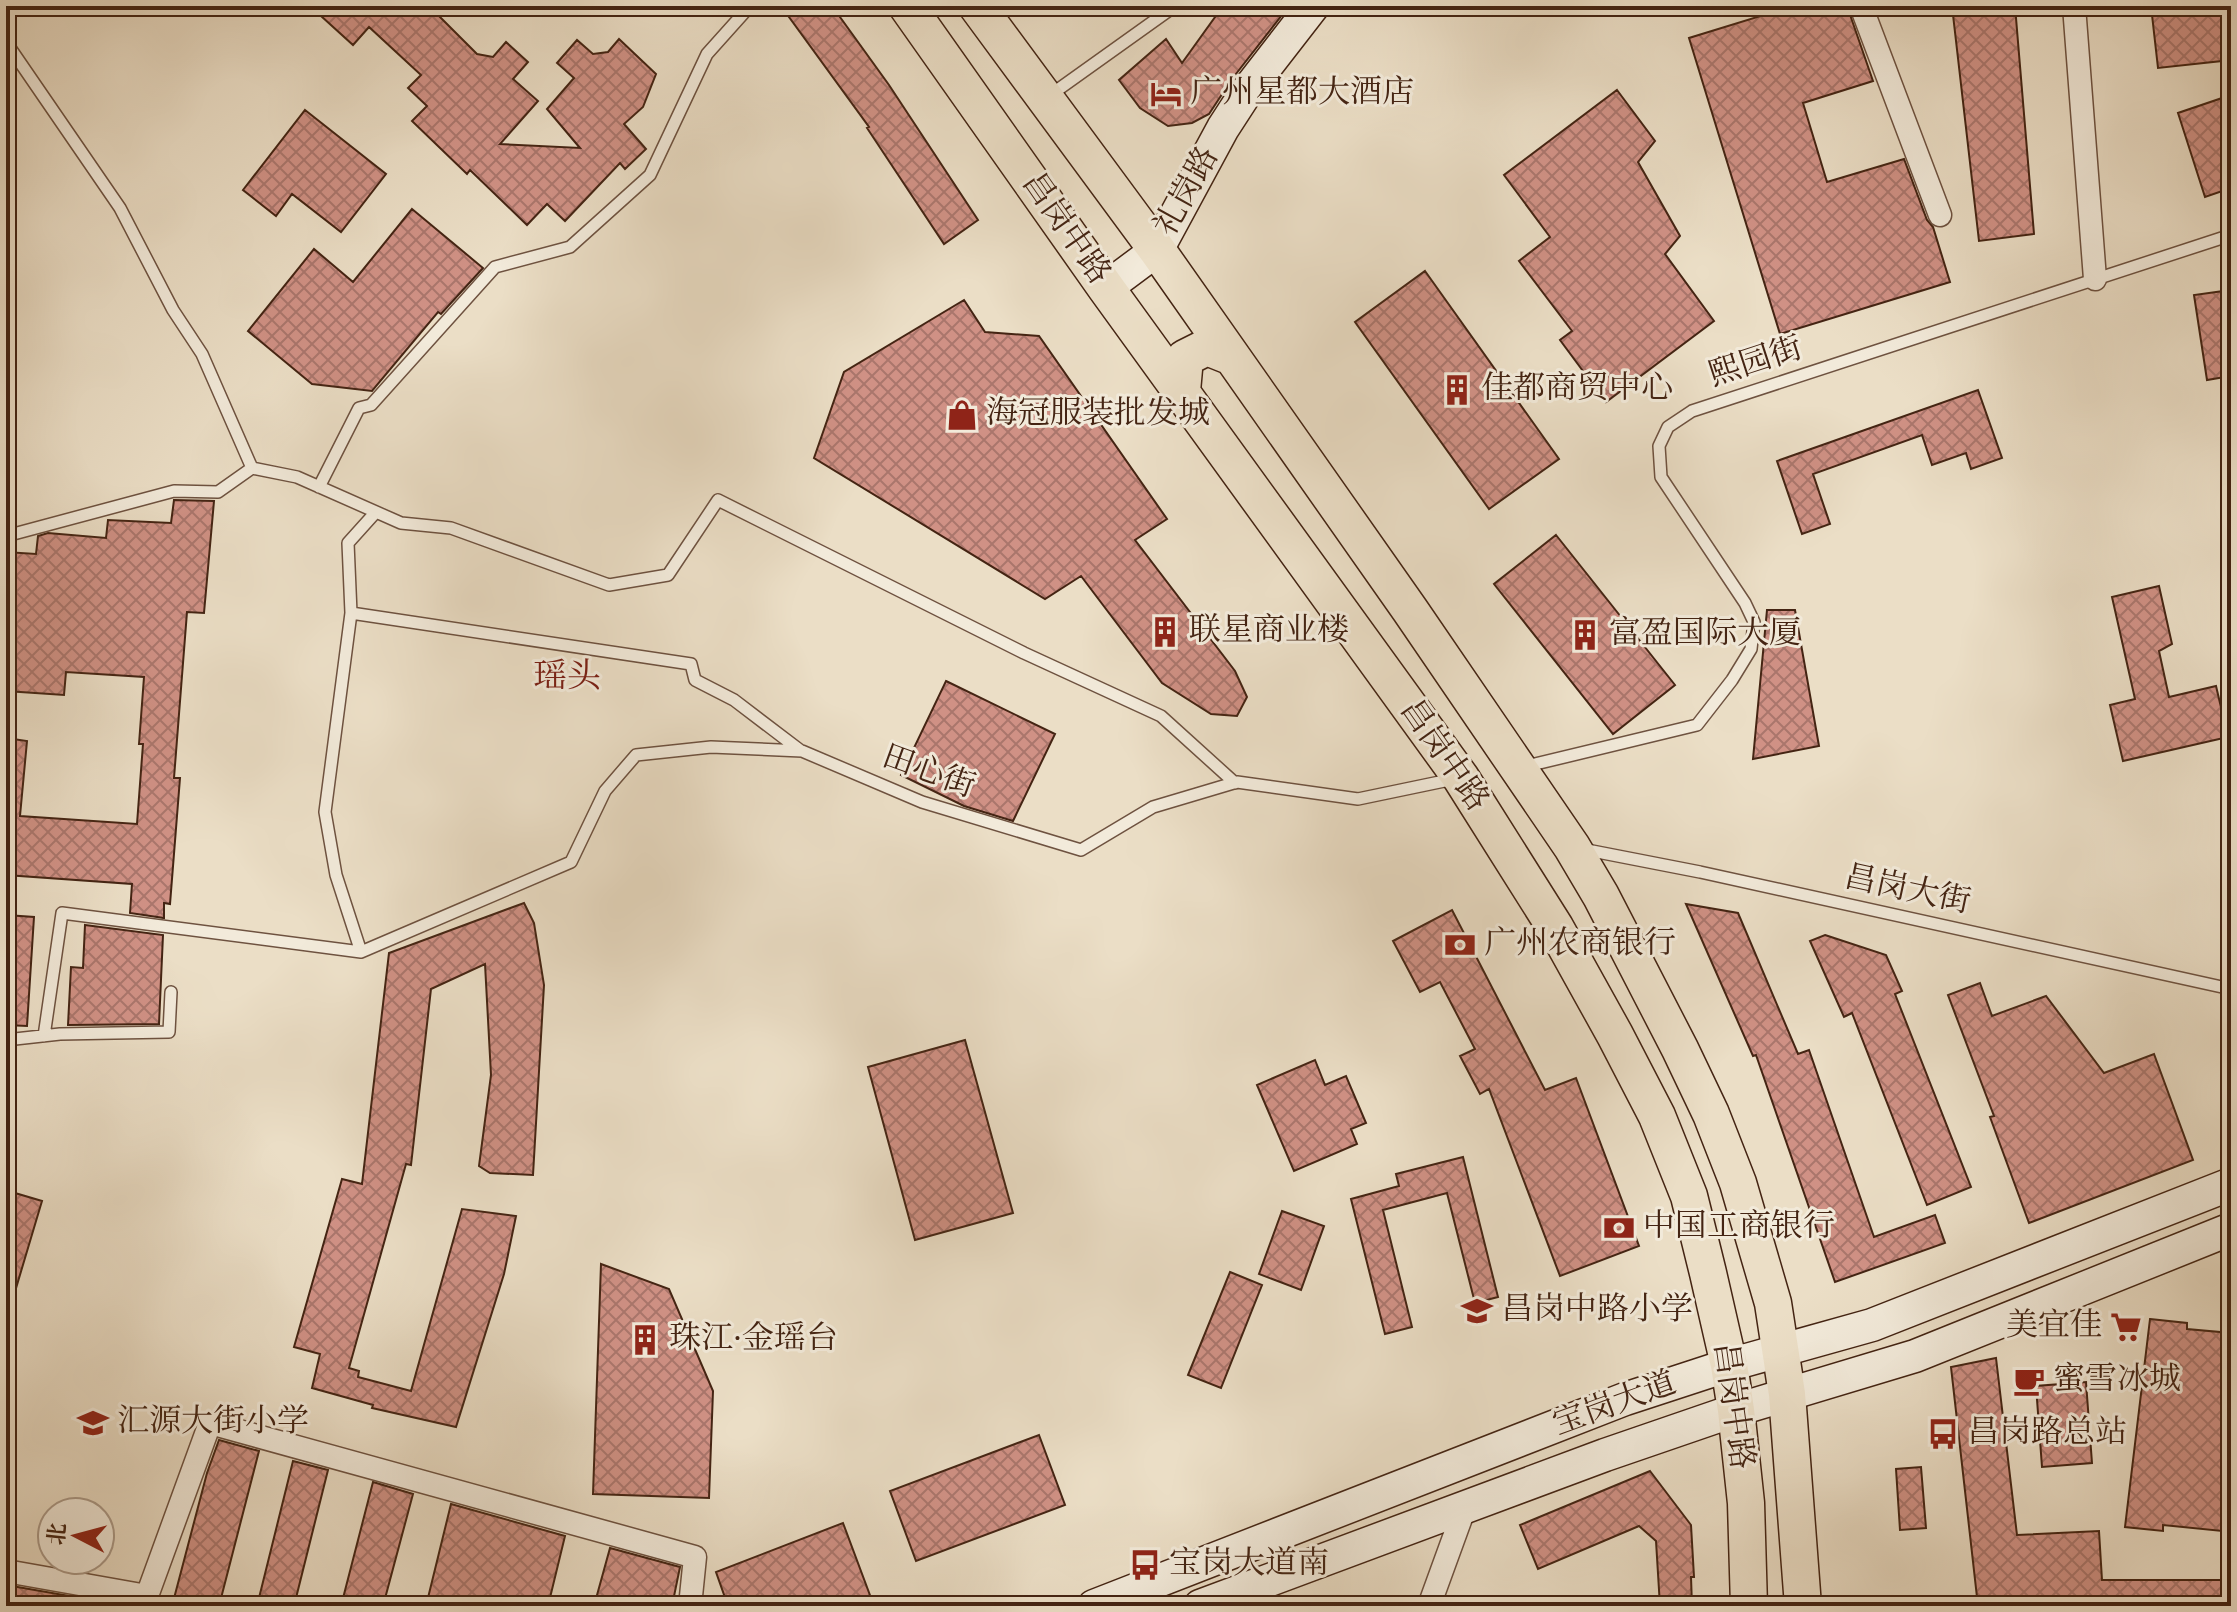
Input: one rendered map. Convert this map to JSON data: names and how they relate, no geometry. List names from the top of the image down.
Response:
{
  "streets": {
    "main road": ["礼岗路", "昌岗中路", "宝岗大道"],
    "lane": ["熙园街", "田心街", "昌岗大街"]
  },
  "crossings": [
    ["礼岗路", "昌岗中路"],
    ["昌岗中路", "熙园街"],
    ["昌岗中路", "田心街"],
    ["昌岗中路", "昌岗大街"],
    ["昌岗中路", "宝岗大道"]
  ],
  "districts": ["瑶头"],
  "places": {
    "hotel": ["广州星都大酒店"],
    "building": [
      "佳都商贸中心",
      "联星商业楼",
      "富盈国际大厦",
      "珠江·金瑶台"
    ],
    "shop": ["海冠服装批发城"],
    "bank": ["广州农商银行", "中国工商银行"],
    "school or university": ["昌岗中路小学", "汇源大街小学"],
    "supermarket": ["美宜佳"],
    "cafe": ["蜜雪冰城"],
    "bus stop": ["昌岗路总站", "宝岗大道南"]
  },
  "north": "left"
}
